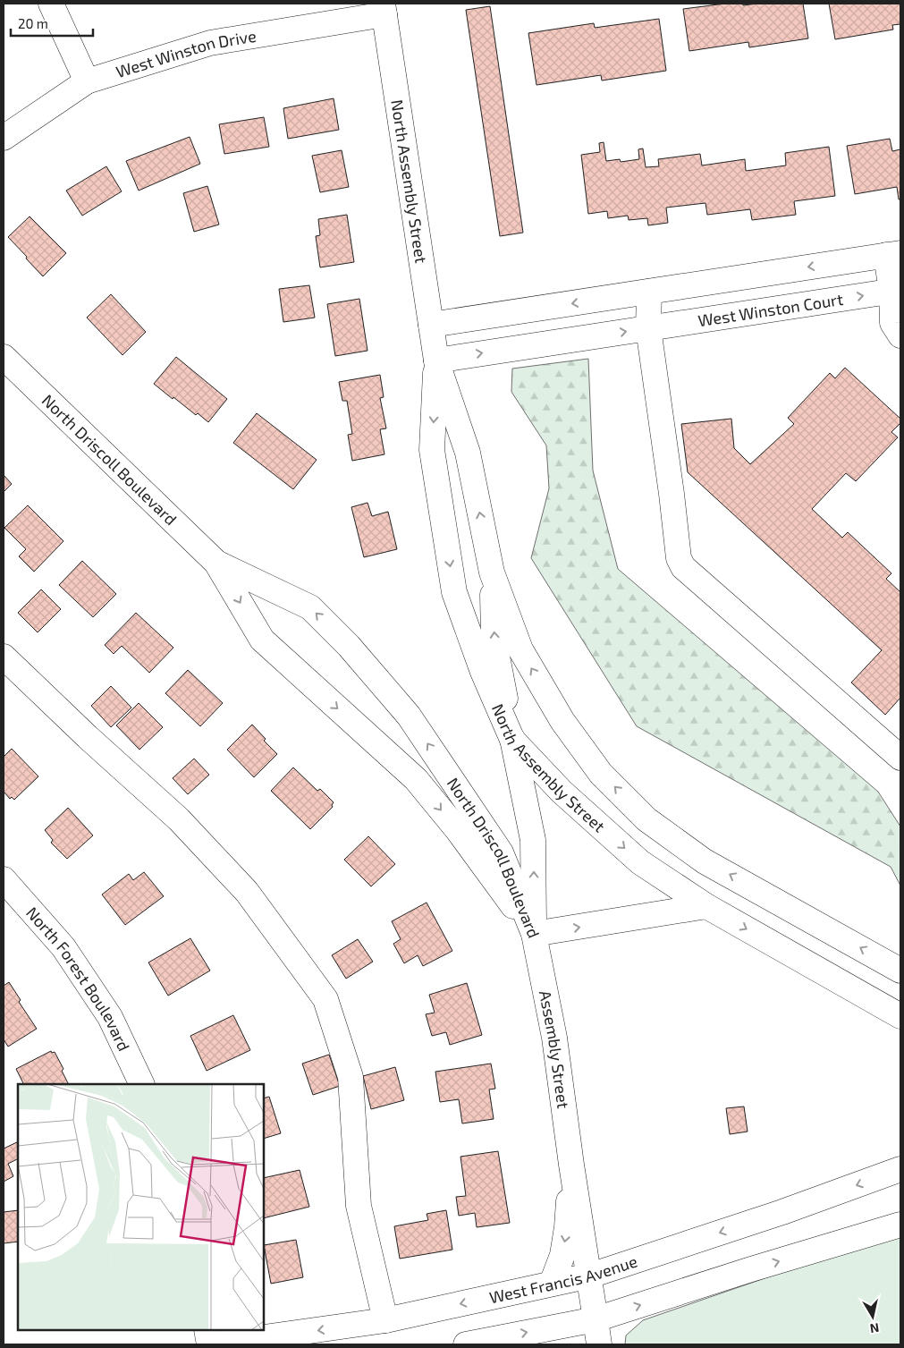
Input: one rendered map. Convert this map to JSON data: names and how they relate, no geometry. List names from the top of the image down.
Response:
{
  "streets": {
    "main road": [
      "West Winston Drive",
      "North Assembly Street",
      "West Winston Court",
      "North Driscoll Boulevard",
      "North Forest Boulevard",
      "Assembly Street",
      "West Francis Avenue"
    ]
  },
  "crossings": [
    ["West Winston Drive", "North Assembly Street"],
    ["North Assembly Street", "West Winston Court"],
    ["North Driscoll Boulevard", "Assembly Street"],
    ["Assembly Street", "West Francis Avenue"]
  ],
  "scale_bar": "20 m",
  "north": "bottom"
}
